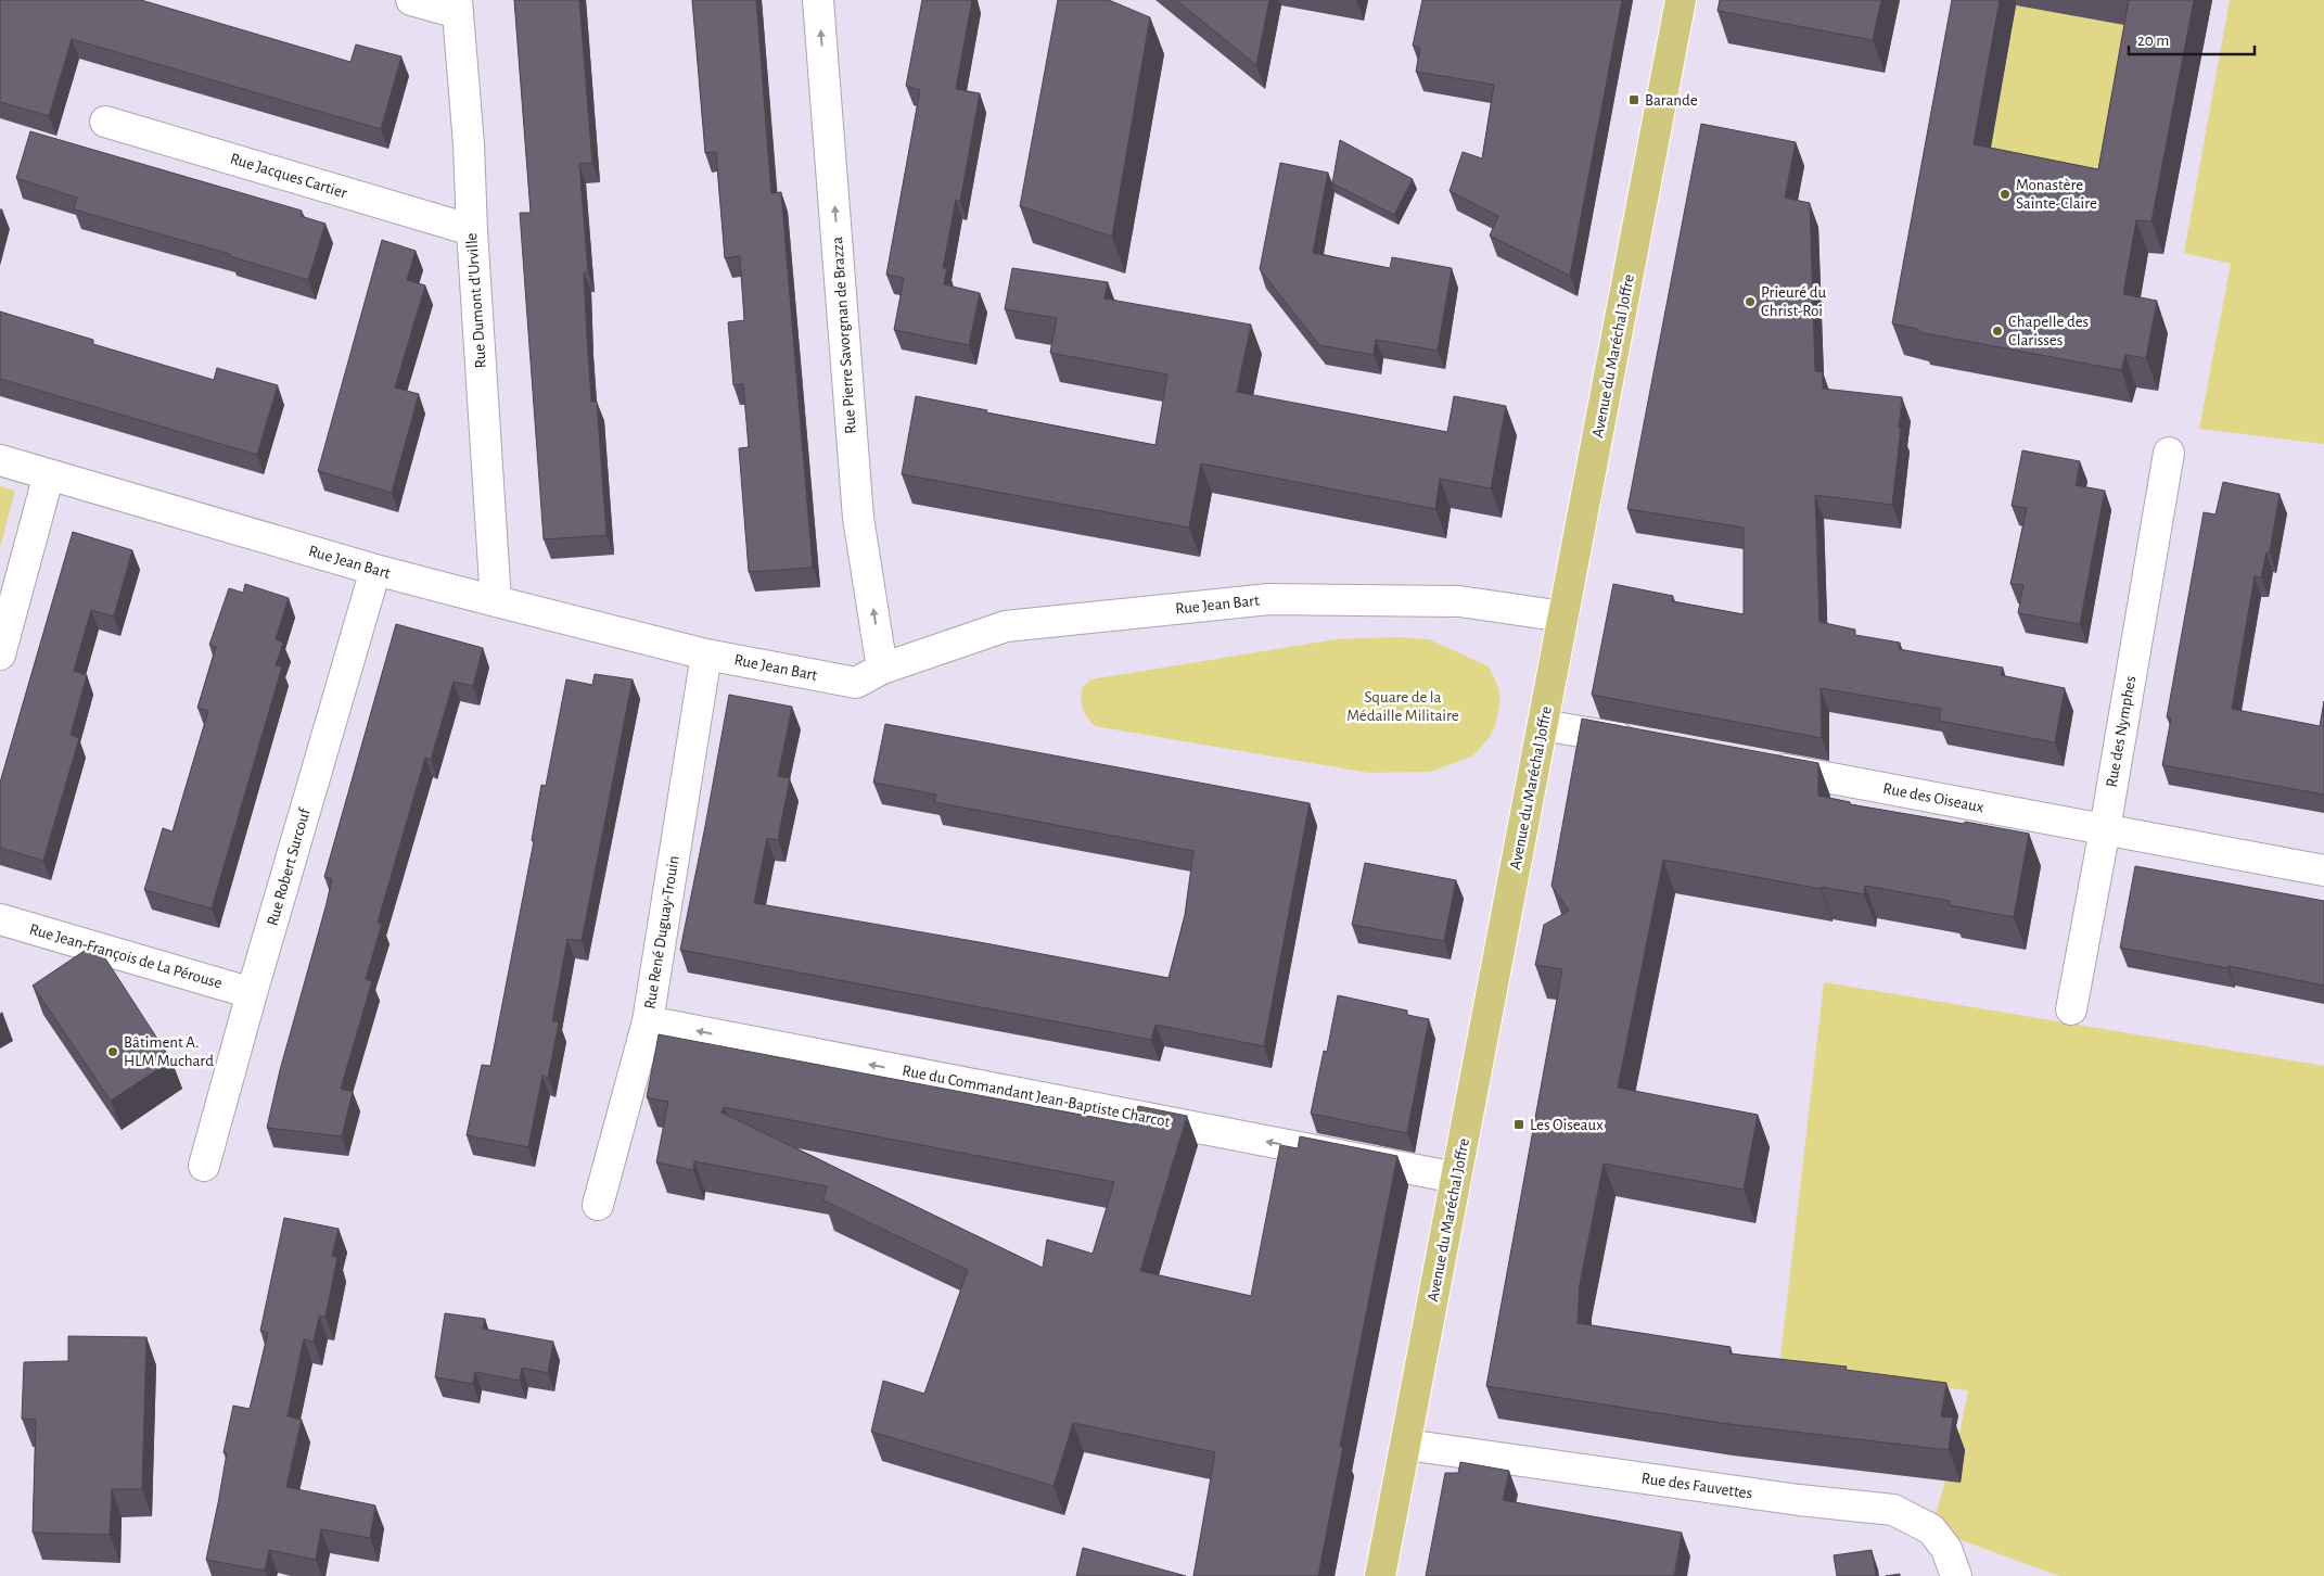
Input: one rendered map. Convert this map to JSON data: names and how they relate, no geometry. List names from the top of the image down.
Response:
{
  "streets": {
    "main road": ["Avenue du Maréchal Joffre"],
    "street": [
      "Rue Jacques Cartier",
      "Rue Dumont d'Urville",
      "Rue Pierre Savorgnan de Brazza",
      "Rue Jean Bart",
      "Rue des Nymphes",
      "Rue des Oiseaux",
      "Rue Robert Surcouf",
      "Rue René Duguay-Trouin",
      "Rue Jean-François de La Pérouse",
      "Rue du Commandant Jean-Baptiste Charcot",
      "Rue des Fauvettes"
    ]
  },
  "crossings": [
    ["Rue Jacques Cartier", "Rue Dumont d'Urville"],
    ["Rue Dumont d'Urville", "Rue Jean Bart"],
    ["Rue Pierre Savorgnan de Brazza", "Rue Jean Bart"],
    ["Avenue du Maréchal Joffre", "Rue Jean Bart"],
    ["Avenue du Maréchal Joffre", "Rue du Commandant Jean-Baptiste Charcot"],
    ["Avenue du Maréchal Joffre", "Rue des Fauvettes"],
    ["Rue Jean Bart", "Rue Robert Surcouf"],
    ["Rue Jean Bart", "Rue René Duguay-Trouin"],
    ["Rue des Nymphes", "Rue des Oiseaux"],
    ["Rue Robert Surcouf", "Rue Jean-François de La Pérouse"],
    ["Rue René Duguay-Trouin", "Rue du Commandant Jean-Baptiste Charcot"]
  ],
  "one_way": ["Rue Pierre Savorgnan de Brazza", "Rue du Commandant Jean-Baptiste Charcot"],
  "parks": ["Square de la Médaille Militaire"],
  "places": {
    "transit": ["Barande", "Les Oiseaux"],
    "other": [
      "Monastère Sainte-Claire",
      "Prieuré du Christ-Roi",
      "Chapelle des Clarisses",
      "Bâtiment A. HLM Muchard"
    ]
  },
  "scale_bar": "20 m"
}
